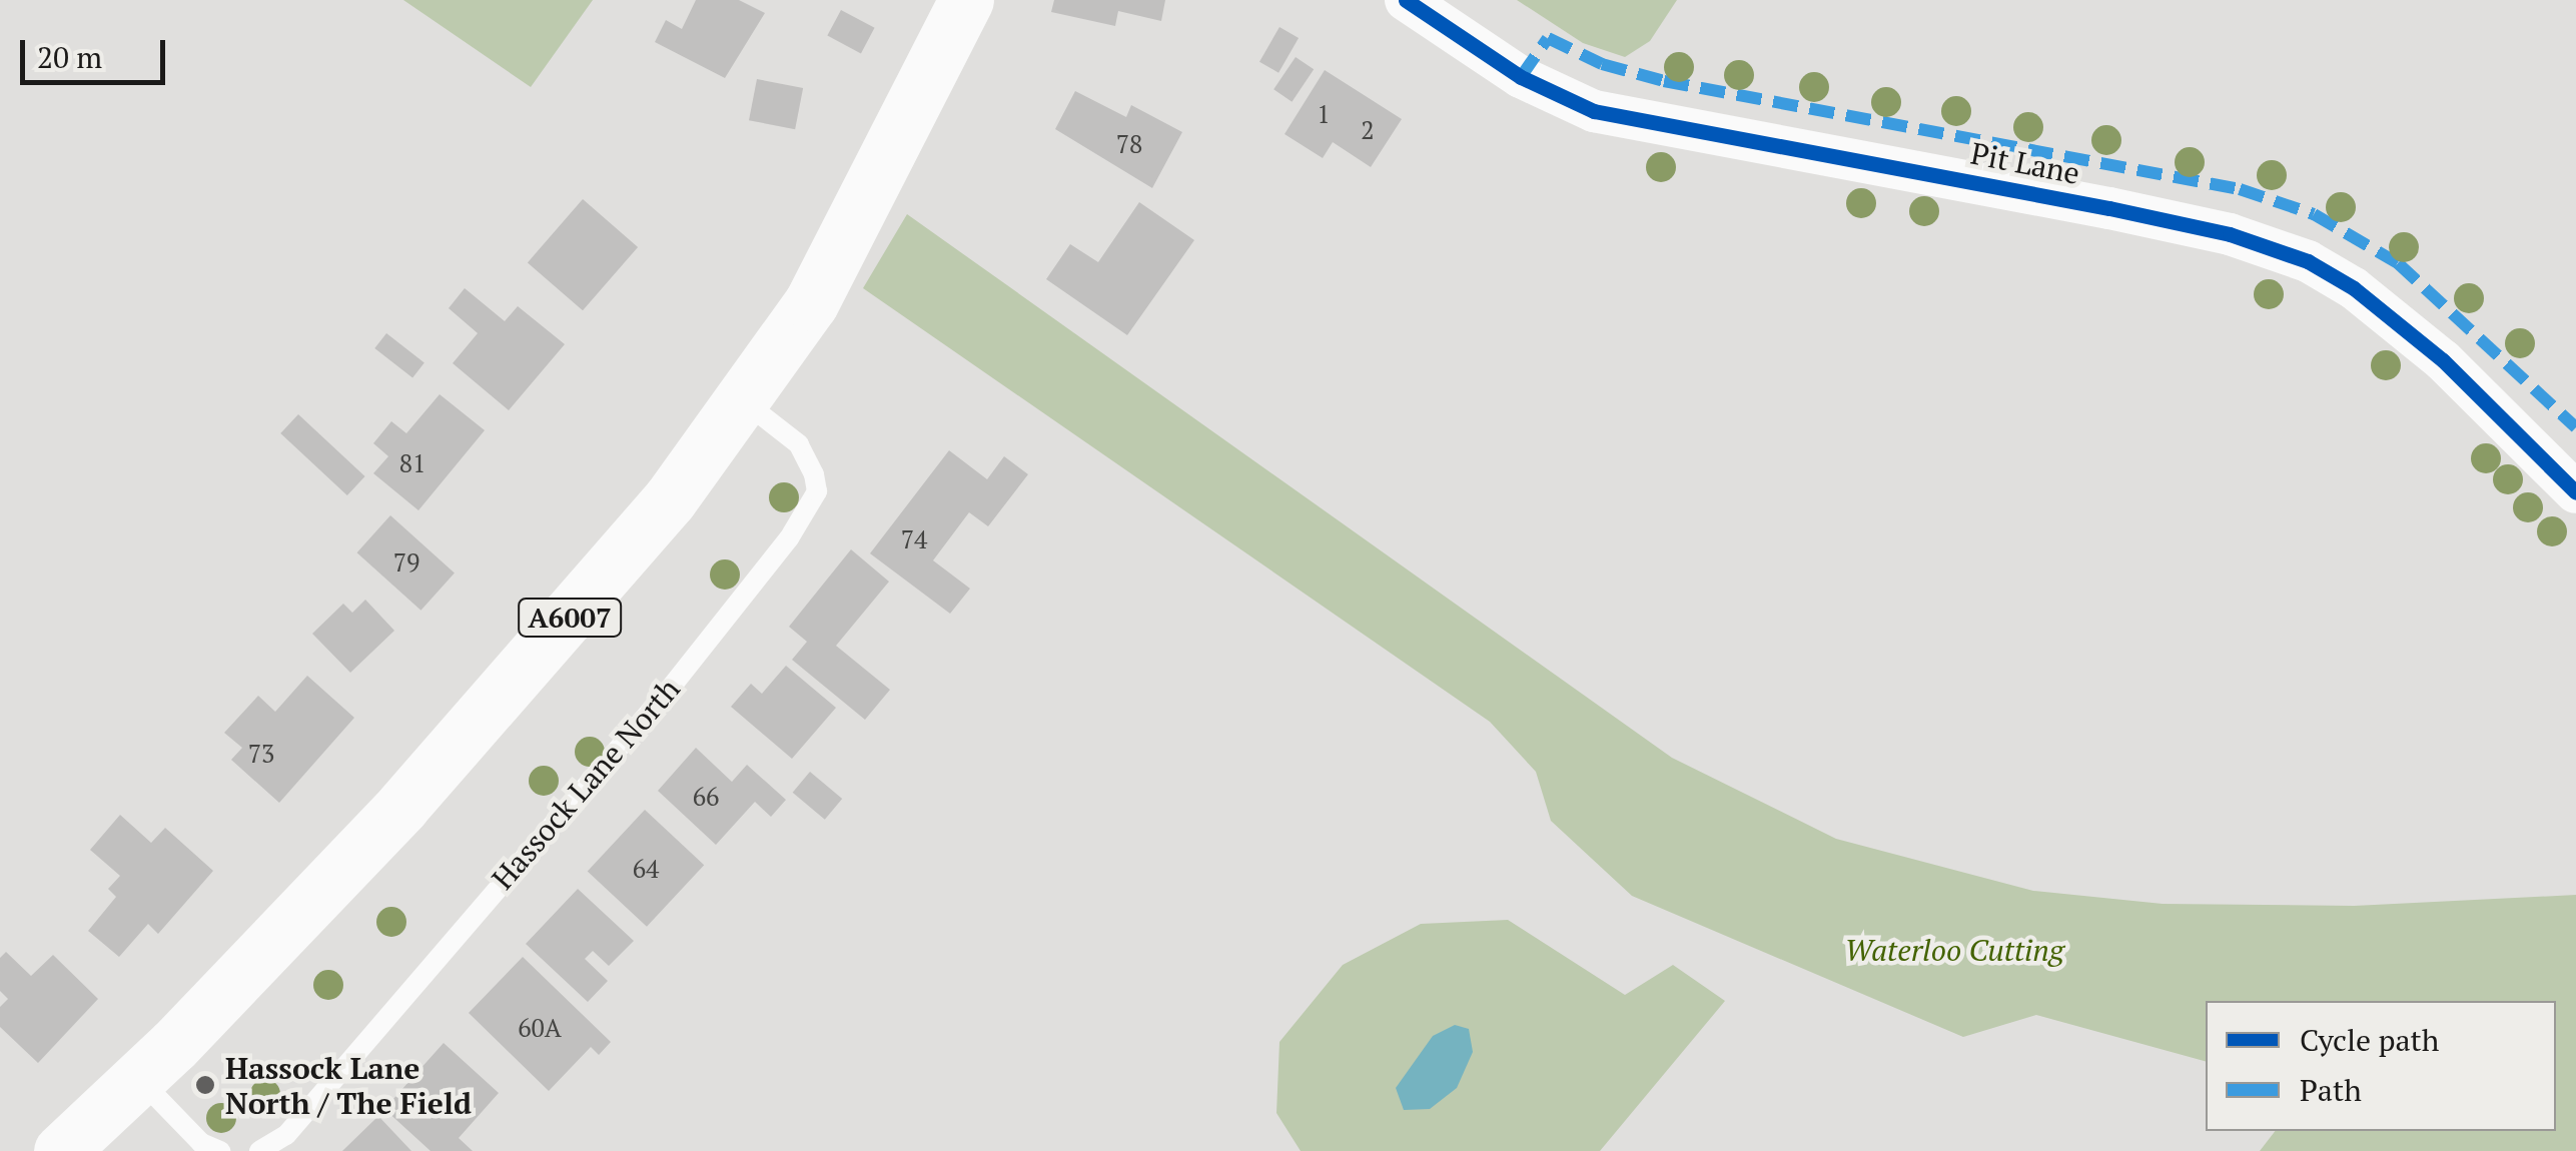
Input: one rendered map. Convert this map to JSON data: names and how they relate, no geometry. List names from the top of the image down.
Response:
{
  "streets": {
    "main road": ["A6007"],
    "street": ["Pit Lane"],
    "lane": ["Hassock Lane North"]
  },
  "crossings": [
    ["A6007", "Hassock Lane North"]
  ],
  "parks": ["Waterloo Cutting"],
  "places": ["Hassock Lane North / The Field"],
  "house_numbers": [
    "1",
    "2",
    "78",
    "81",
    "74",
    "79",
    "73",
    "66",
    "64",
    "60A"
  ],
  "legend": ["Cycle path", "Path"],
  "scale_bar": "20 m"
}
